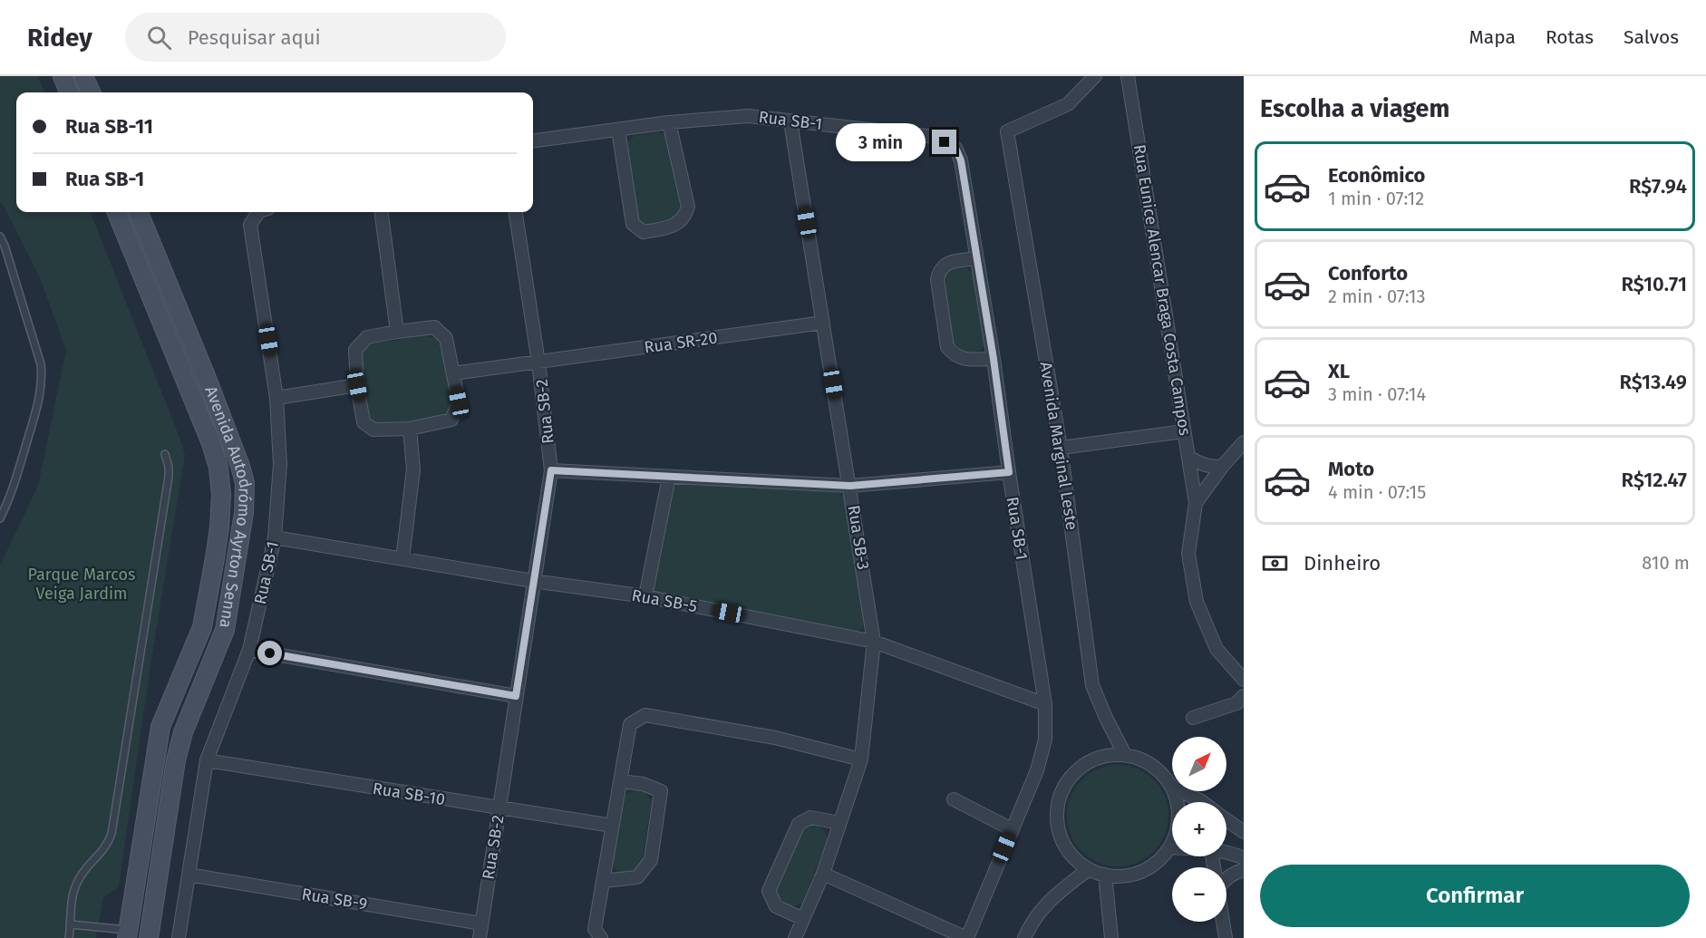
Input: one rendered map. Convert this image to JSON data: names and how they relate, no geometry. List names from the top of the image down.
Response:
{
  "streets": {
    "street": [
      "Rua SB-1",
      "Rua Eunice Alencar Braga Costa Campos",
      "Rua SR-20",
      "Rua SB-2",
      "Avenida Marginal Leste",
      "Avenida Autodrómo Ayrton Senna",
      "Rua SB-3",
      "Rua SB-5",
      "Rua SB-10",
      "Rua SB-9"
    ]
  },
  "crossings": [
    ["Rua SB-1", "Rua SB-3"],
    ["Rua SB-1", "Rua SB-5"],
    ["Rua SB-1", "Rua SB-10"],
    ["Rua SB-1", "Rua SB-9"],
    ["Rua SR-20", "Rua SB-2"],
    ["Rua SR-20", "Rua SB-3"],
    ["Rua SB-2", "Rua SB-5"],
    ["Rua SB-2", "Rua SB-10"],
    ["Rua SB-2", "Rua SB-9"],
    ["Rua SB-3", "Rua SB-5"]
  ],
  "parks": ["Parque Marcos Veiga Jardim"],
  "north": "top right",
  "page": {
    "header": "Ridey",
    "search": "Pesquisar aqui",
    "nav": ["Mapa", "Rotas", "Salvos"],
    "heading": "Escolha a viagem",
    "banner": ["Rua SB-11", "Rua SB-1"],
    "bubble": "3 min",
    "list": [
      {
        "name": "Econômico",
        "note": "1 min · 07:12",
        "value": "R$7.94"
      },
      {
        "name": "Conforto",
        "note": "2 min · 07:13",
        "value": "R$10.71"
      },
      {
        "name": "XL",
        "note": "3 min · 07:14",
        "value": "R$13.49"
      },
      {
        "name": "Moto",
        "note": "4 min · 07:15",
        "value": "R$12.47"
      }
    ],
    "pay": ["Dinheiro", "810 m"],
    "map_buttons": ["+", "−"],
    "buttons": "Confirmar"
  }
}
